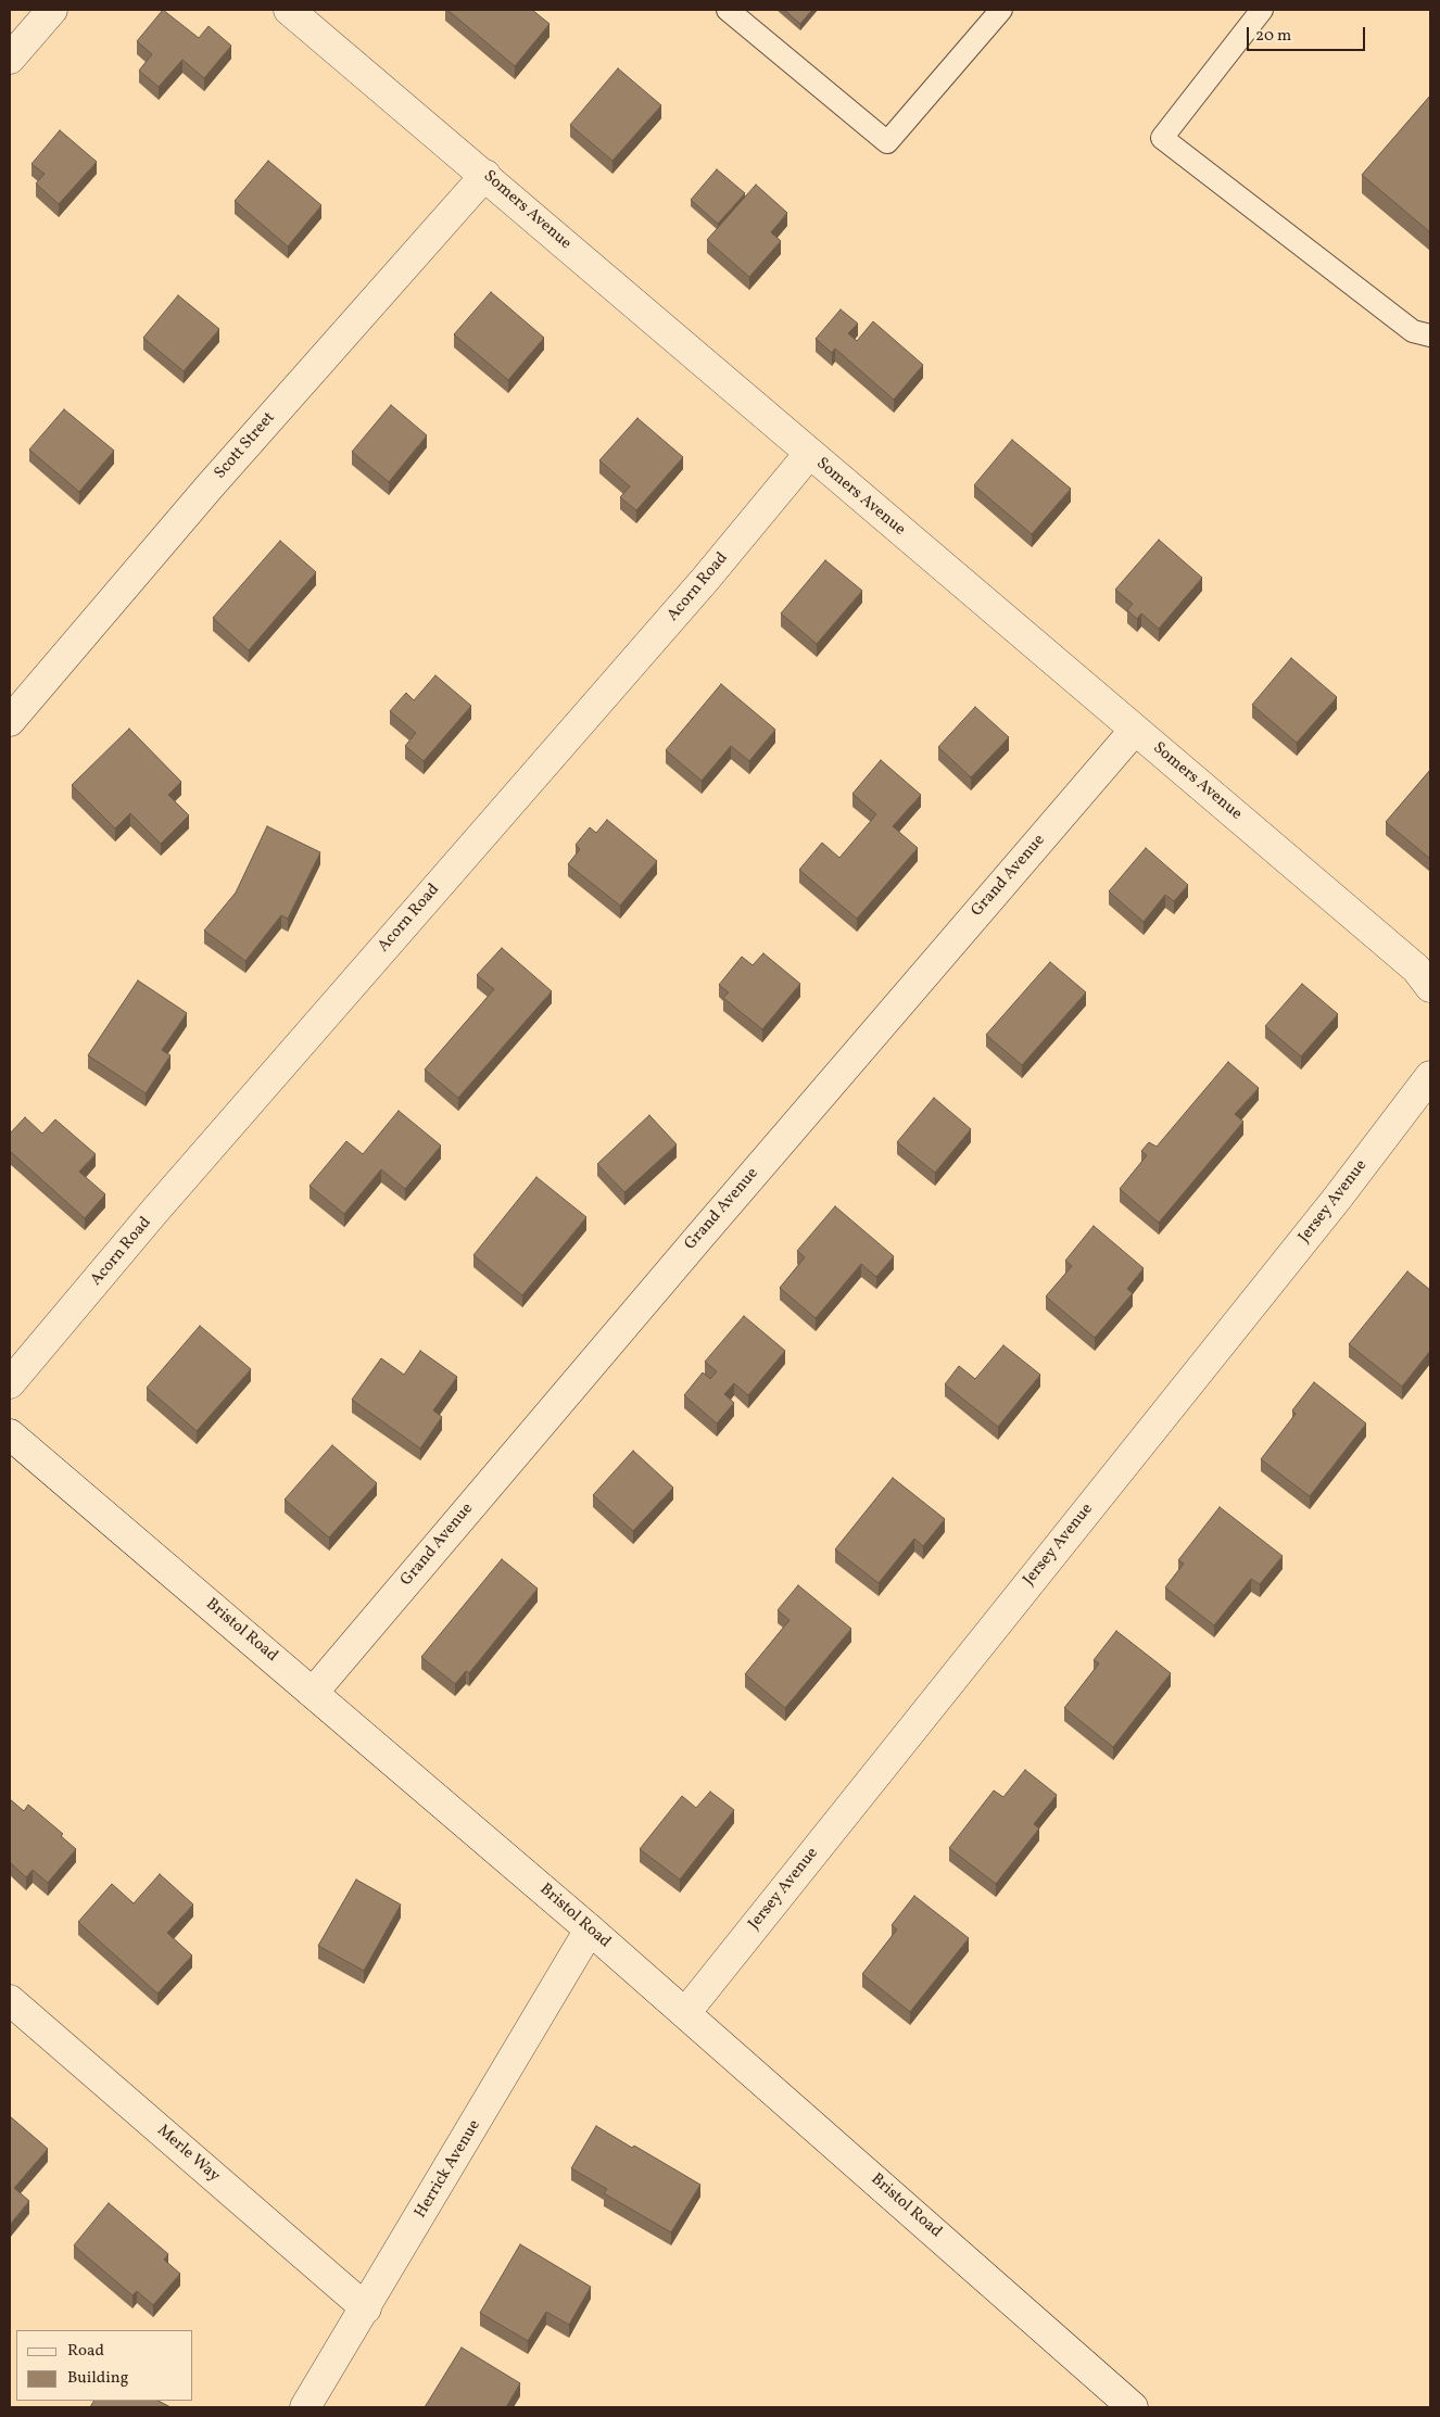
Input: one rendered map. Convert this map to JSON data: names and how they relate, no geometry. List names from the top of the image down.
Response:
{
  "streets": {
    "street": [
      "Somers Avenue",
      "Scott Street",
      "Acorn Road",
      "Grand Avenue",
      "Jersey Avenue",
      "Bristol Road",
      "Merle Way",
      "Herrick Avenue"
    ]
  },
  "crossings": [
    ["Somers Avenue", "Scott Street"],
    ["Somers Avenue", "Acorn Road"],
    ["Somers Avenue", "Grand Avenue"],
    ["Grand Avenue", "Bristol Road"],
    ["Jersey Avenue", "Bristol Road"],
    ["Bristol Road", "Herrick Avenue"],
    ["Merle Way", "Herrick Avenue"]
  ],
  "legend": ["Road", "Building"],
  "scale_bar": "20 m"
}
